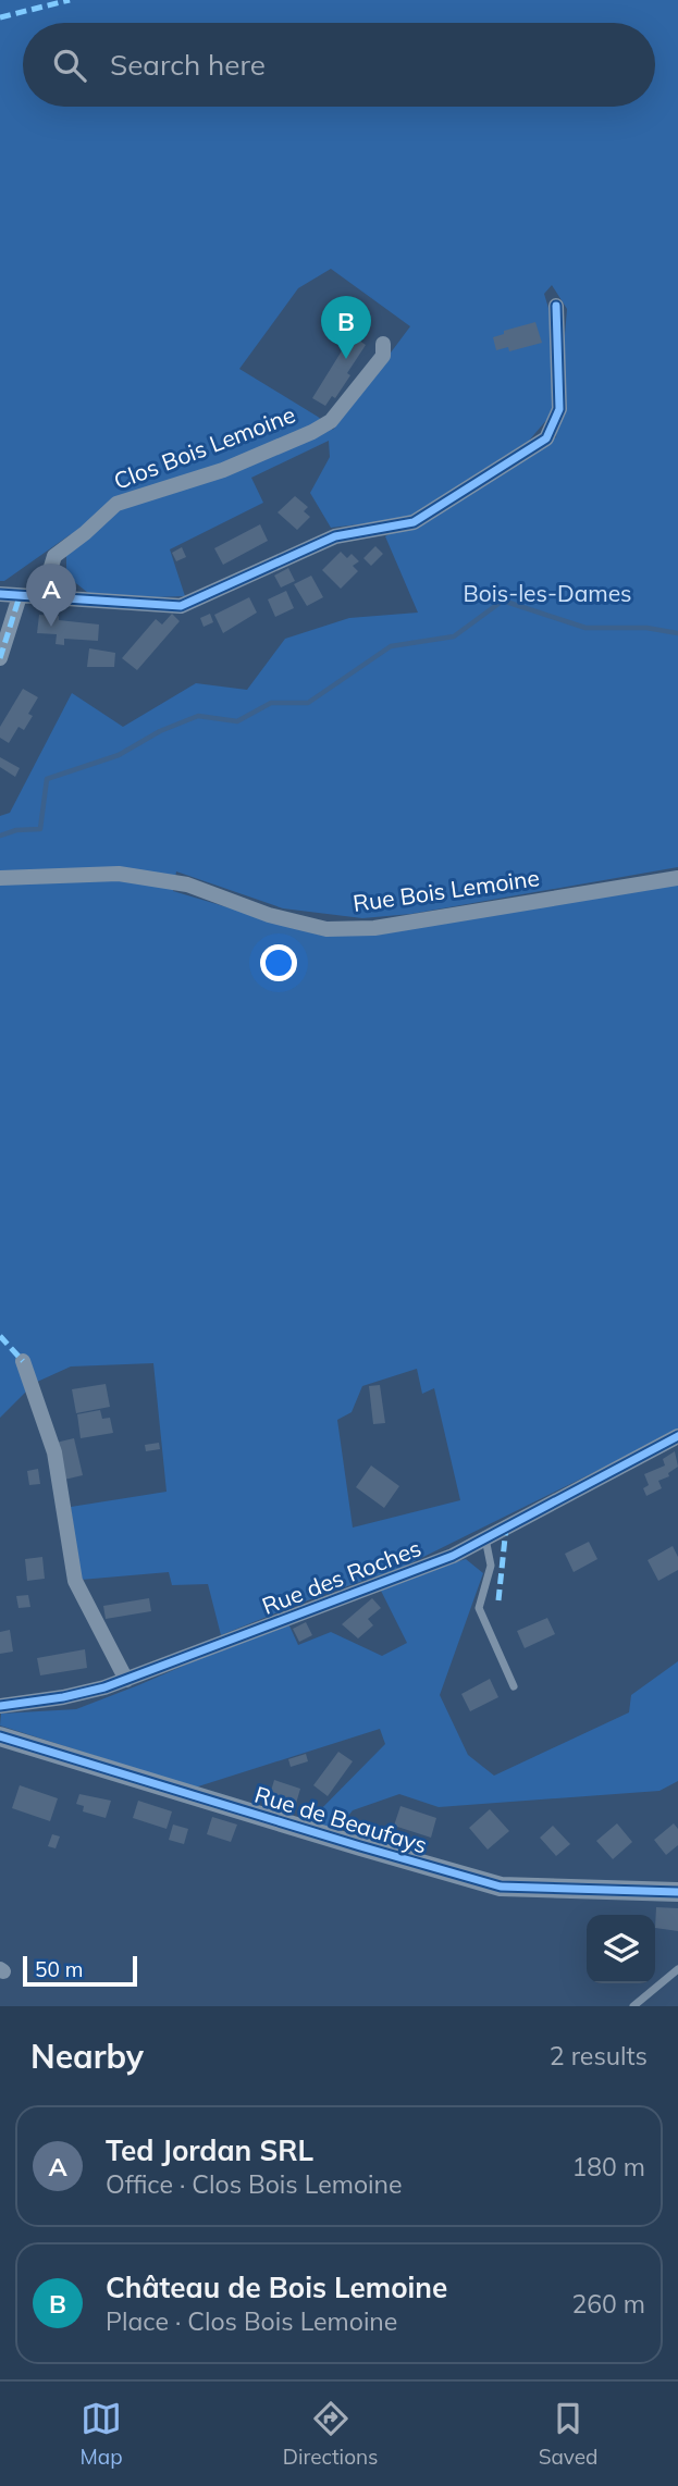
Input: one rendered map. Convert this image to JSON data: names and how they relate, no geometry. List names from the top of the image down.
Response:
{
  "streets": {
    "street": [
      "Clos Bois Lemoine",
      "Rue Bois Lemoine",
      "Rue des Roches",
      "Rue de Beaufays"
    ]
  },
  "parks": ["Bois-les-Dames"],
  "scale_bar": "50 m",
  "page": {
    "search": "Search here",
    "pins": ["B", "A"],
    "scale": "50 m",
    "heading": ["Nearby", "2 results"],
    "list": [
      {
        "mark": "A",
        "name": "Ted Jordan SRL",
        "note": "Office · Clos Bois Lemoine",
        "value": "180 m"
      },
      {
        "mark": "B",
        "name": "Château de Bois Lemoine",
        "note": "Place · Clos Bois Lemoine",
        "value": "260 m"
      }
    ],
    "nav": ["Map", "Directions", "Saved"]
  }
}
